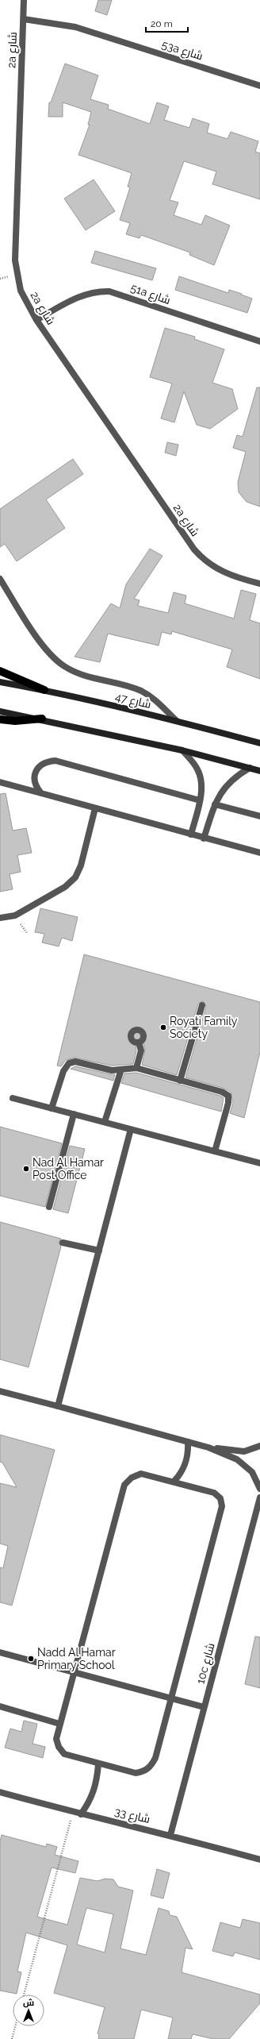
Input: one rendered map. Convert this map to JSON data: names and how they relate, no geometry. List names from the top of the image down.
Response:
{
  "streets": {
    "street": [
      "2a شارع",
      "53a شارع",
      "51a شارع",
      "شارع 47",
      "10c شارع",
      "شارع 33"
    ]
  },
  "crossings": [
    ["2a شارع", "53a شارع"],
    ["2a شارع", "51a شارع"],
    ["10c شارع", "شارع 33"]
  ],
  "places": ["Royati Family Society", "Nad Al Hamar Post Office", "Nadd Al Hamar Primary School"],
  "scale_bar": "20 m",
  "north": "top"
}
